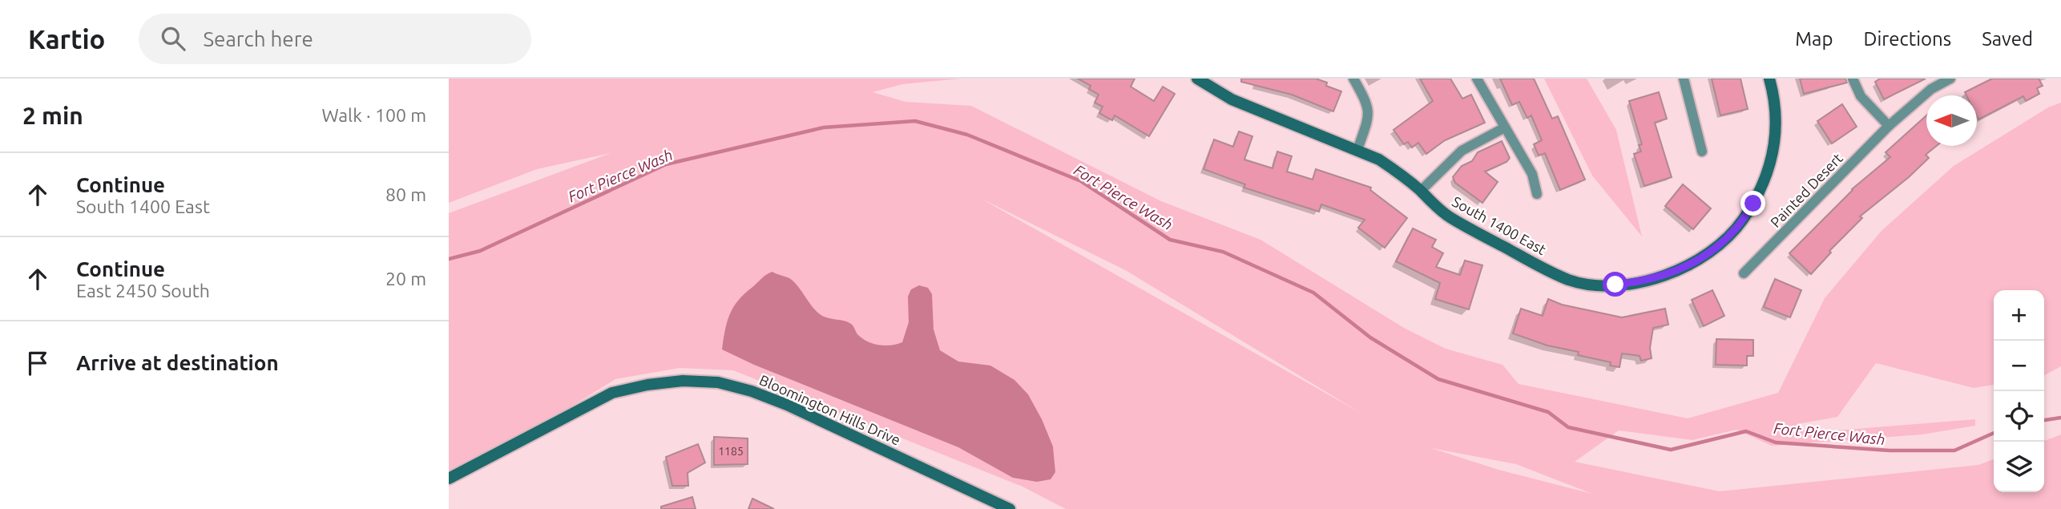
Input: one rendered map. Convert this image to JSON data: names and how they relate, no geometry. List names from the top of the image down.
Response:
{
  "streets": {
    "street": ["Painted Desert", "South 1400 East", "Bloomington Hills Drive"]
  },
  "water": ["Fort Pierce Wash"],
  "house_numbers": ["1185"],
  "north": "left",
  "page": {
    "header": "Kartio",
    "search": "Search here",
    "nav": ["Map", "Directions", "Saved"],
    "heading": ["2 min", "Walk · 100 m"],
    "list": [
      ["Continue", "South 1400 East", "80 m"],
      ["Continue", "East 2450 South", "20 m"],
      "Arrive at destination"
    ],
    "map_buttons": ["+", "−"]
  }
}
